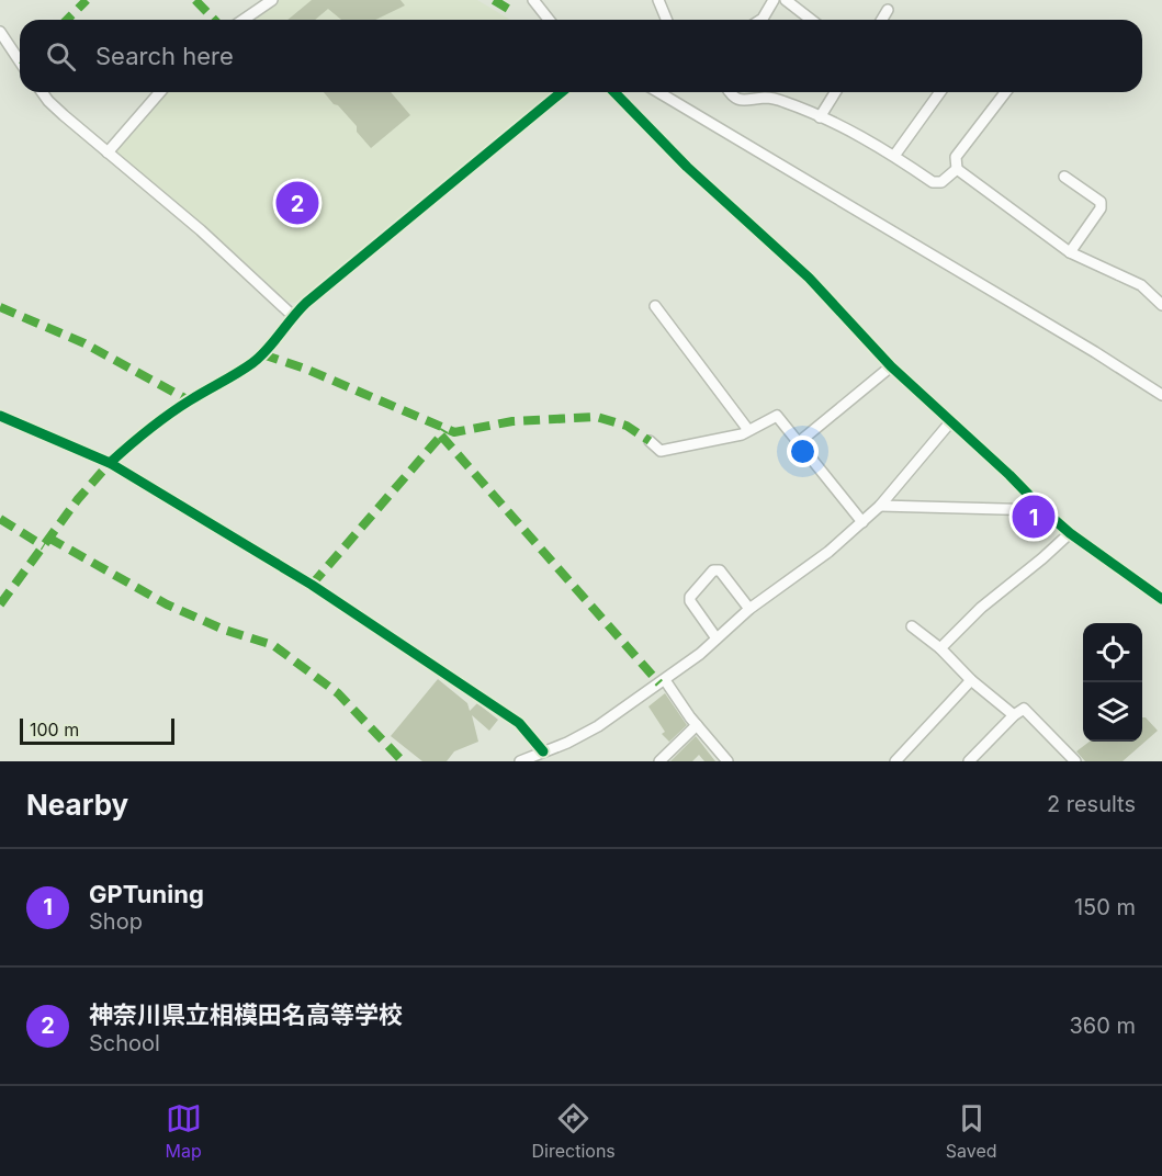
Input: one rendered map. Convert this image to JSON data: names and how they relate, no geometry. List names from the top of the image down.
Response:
{
  "scale_bar": "100 m",
  "page": {
    "search": "Search here",
    "pins": ["2", "1"],
    "scale": "100 m",
    "heading": ["Nearby", "2 results"],
    "list": [
      {
        "mark": "1",
        "name": "GPTuning",
        "note": "Shop",
        "value": "150 m"
      },
      {
        "mark": "2",
        "name": "神奈川県立相模田名高等学校",
        "note": "School",
        "value": "360 m"
      }
    ],
    "nav": ["Map", "Directions", "Saved"]
  }
}
